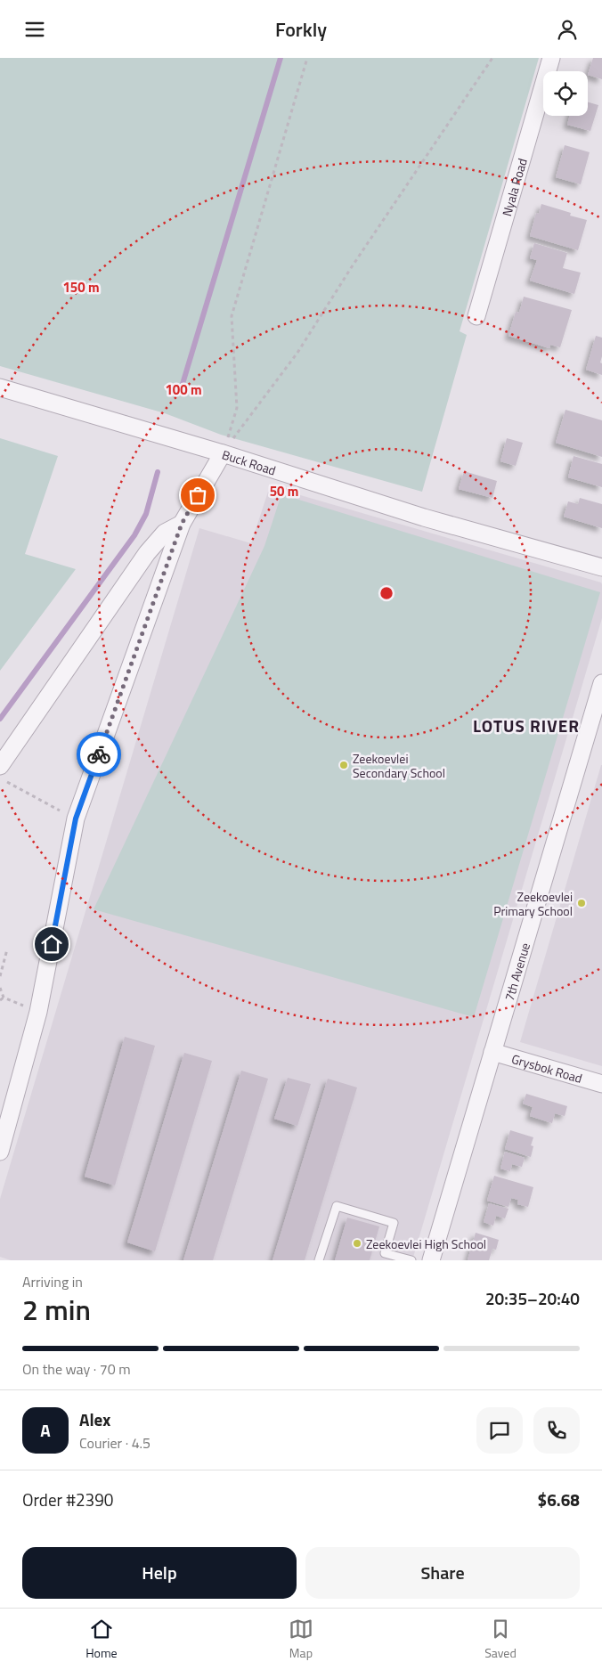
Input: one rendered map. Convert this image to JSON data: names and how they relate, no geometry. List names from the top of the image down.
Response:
{
  "streets": {
    "street": [
      "Nyala Road",
      "Buck Road",
      "7th Avenue",
      "Grysbok Road"
    ]
  },
  "crossings": [
    ["7th Avenue", "Grysbok Road"]
  ],
  "districts": ["LOTUS RIVER"],
  "places": ["Zeekoevlei Secondary School", "Zeekoevlei Primary School", "Zeekoevlei High School"],
  "page": {
    "header": "Forkly",
    "heading": ["2 min", "Arriving in", "20:35–20:40"],
    "panel": [
      "Alex",
      "Courier · 4.5",
      "Order #2390",
      "$6.68"
    ],
    "bar": "On the way · 70 m",
    "round": "A",
    "buttons": ["Help", "Share"],
    "tabs": ["Home", "Map", "Saved"]
  },
  "rings": ["150 m", "100 m", "50 m"]
}
